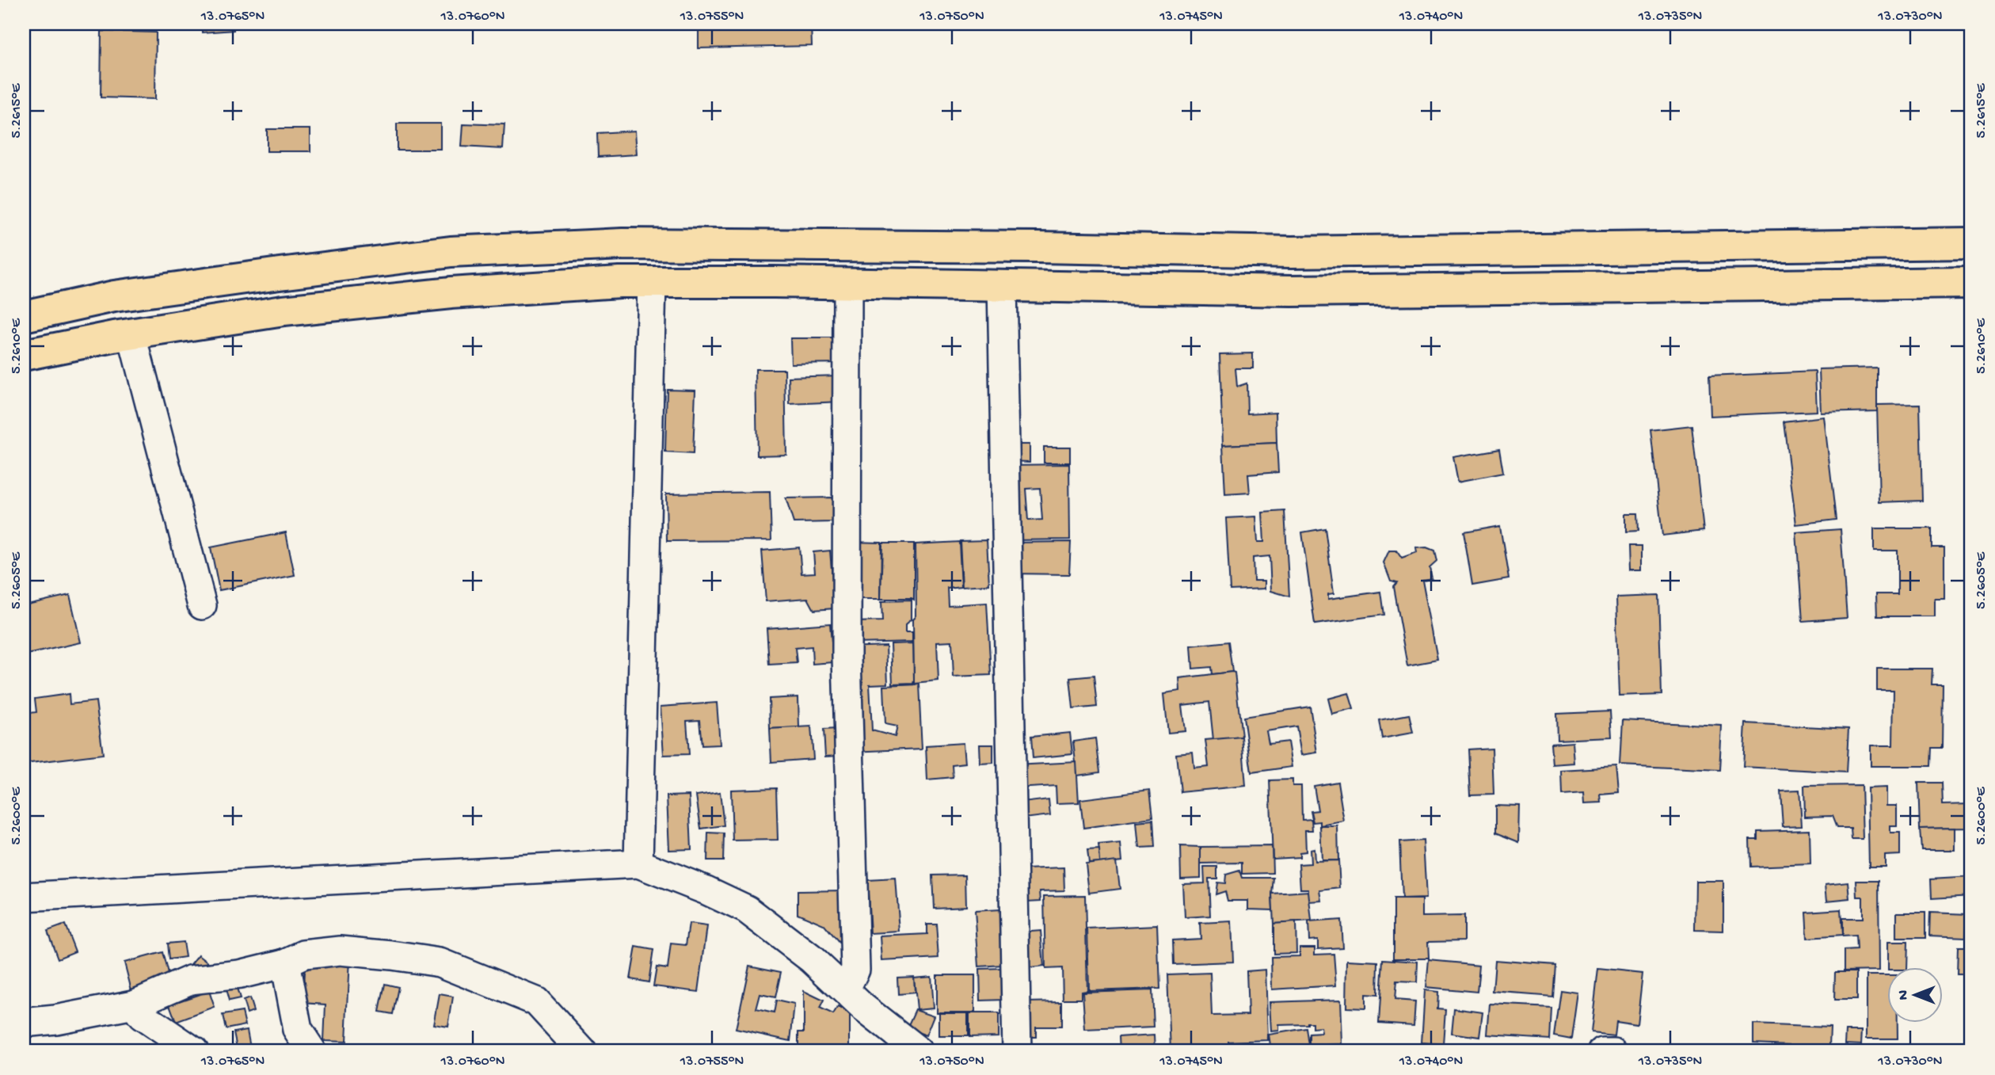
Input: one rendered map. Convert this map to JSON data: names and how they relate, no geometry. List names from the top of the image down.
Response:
{
  "north": "left",
  "coordinates": [
    "13.0765°N",
    "13.0760°N",
    "13.0755°N",
    "13.0750°N",
    "13.0745°N",
    "13.0740°N",
    "13.0735°N",
    "13.0730°N",
    "5.2615°E",
    "5.2610°E",
    "5.2605°E",
    "5.2600°E"
  ]
}
